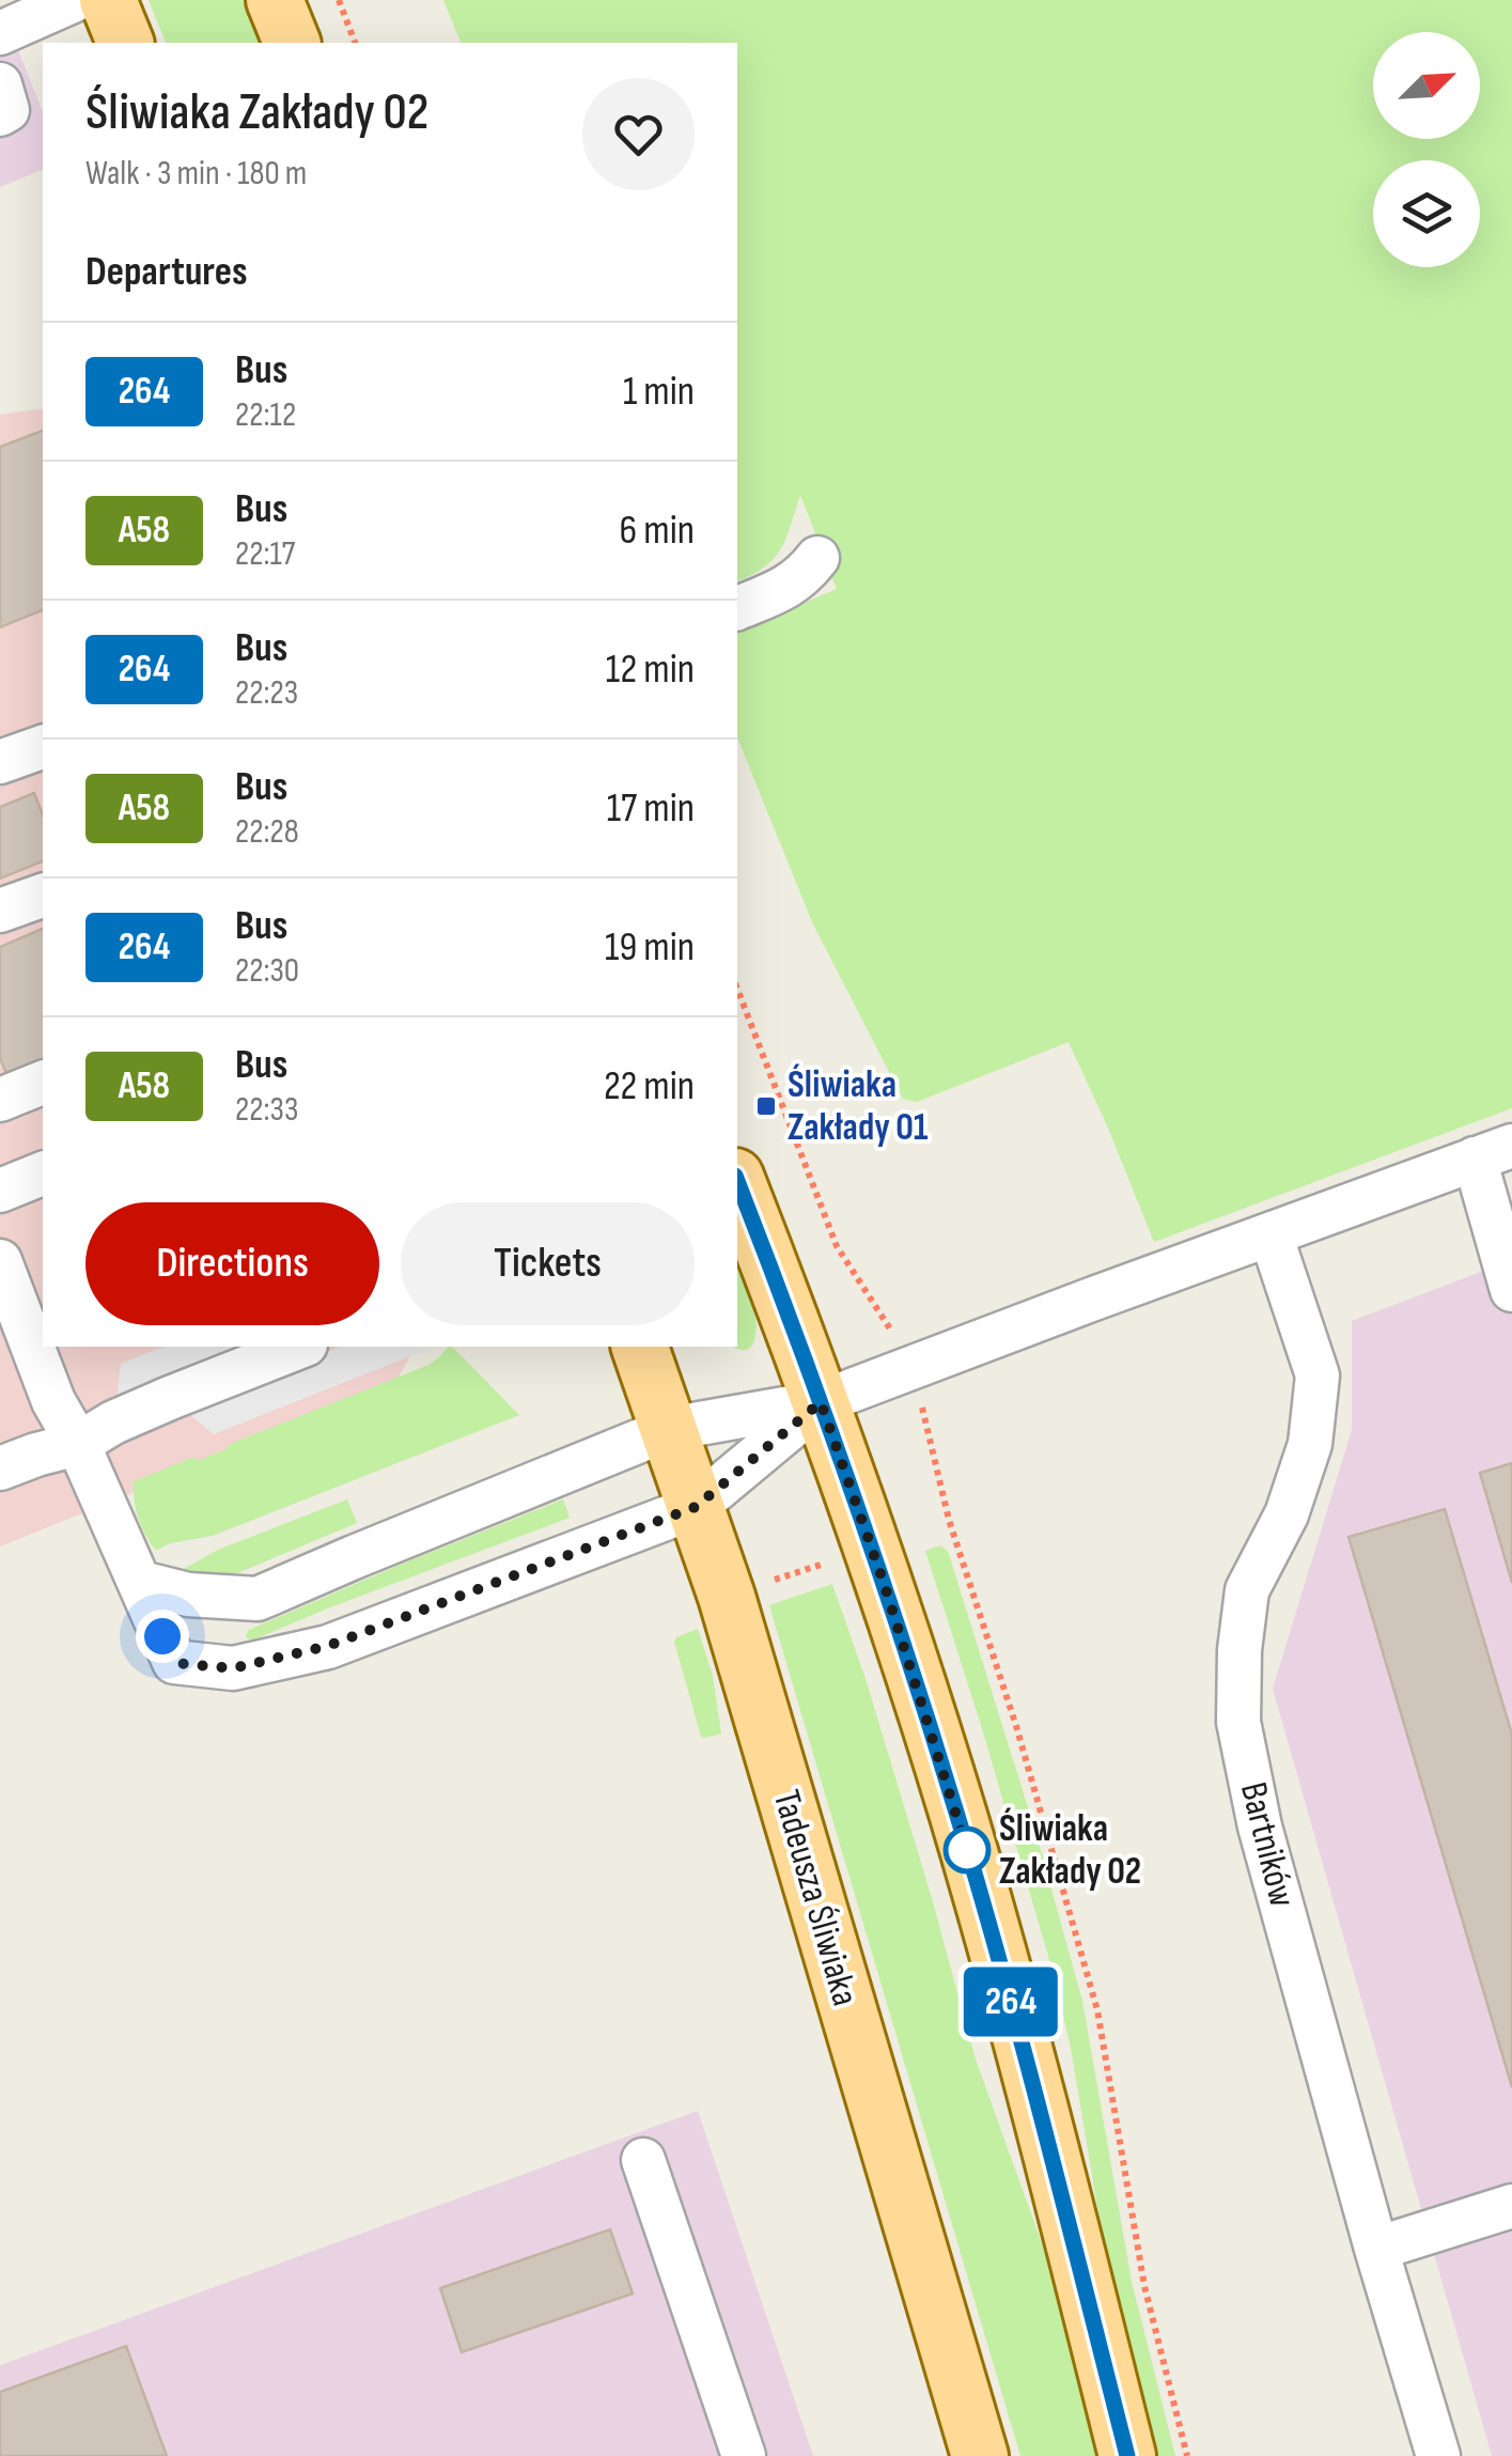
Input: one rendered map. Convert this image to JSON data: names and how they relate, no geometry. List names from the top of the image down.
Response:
{
  "streets": {
    "main road": ["Tadeusza Śliwiaka"],
    "street": ["Bartników"]
  },
  "places": {
    "transit": ["Śliwiaka Zakłady 01"],
    "other": ["Śliwiaka Zakłady 02"]
  },
  "lines": ["bus line 264"],
  "north": "top right",
  "page": {
    "on_map": "264",
    "heading": [
      ["Śliwiaka Zakłady 02", "Walk · 3 min · 180 m"],
      "Departures"
    ],
    "list": [
      {
        "mark": "264",
        "name": "Bus",
        "note": "22:12",
        "value": "1 min"
      },
      {
        "mark": "A58",
        "name": "Bus",
        "note": "22:17",
        "value": "6 min"
      },
      {
        "mark": "264",
        "name": "Bus",
        "note": "22:23",
        "value": "12 min"
      },
      {
        "mark": "A58",
        "name": "Bus",
        "note": "22:28",
        "value": "17 min"
      },
      {
        "mark": "264",
        "name": "Bus",
        "note": "22:30",
        "value": "19 min"
      },
      {
        "mark": "A58",
        "name": "Bus",
        "note": "22:33",
        "value": "22 min"
      }
    ],
    "buttons": ["Directions", "Tickets"]
  }
}
